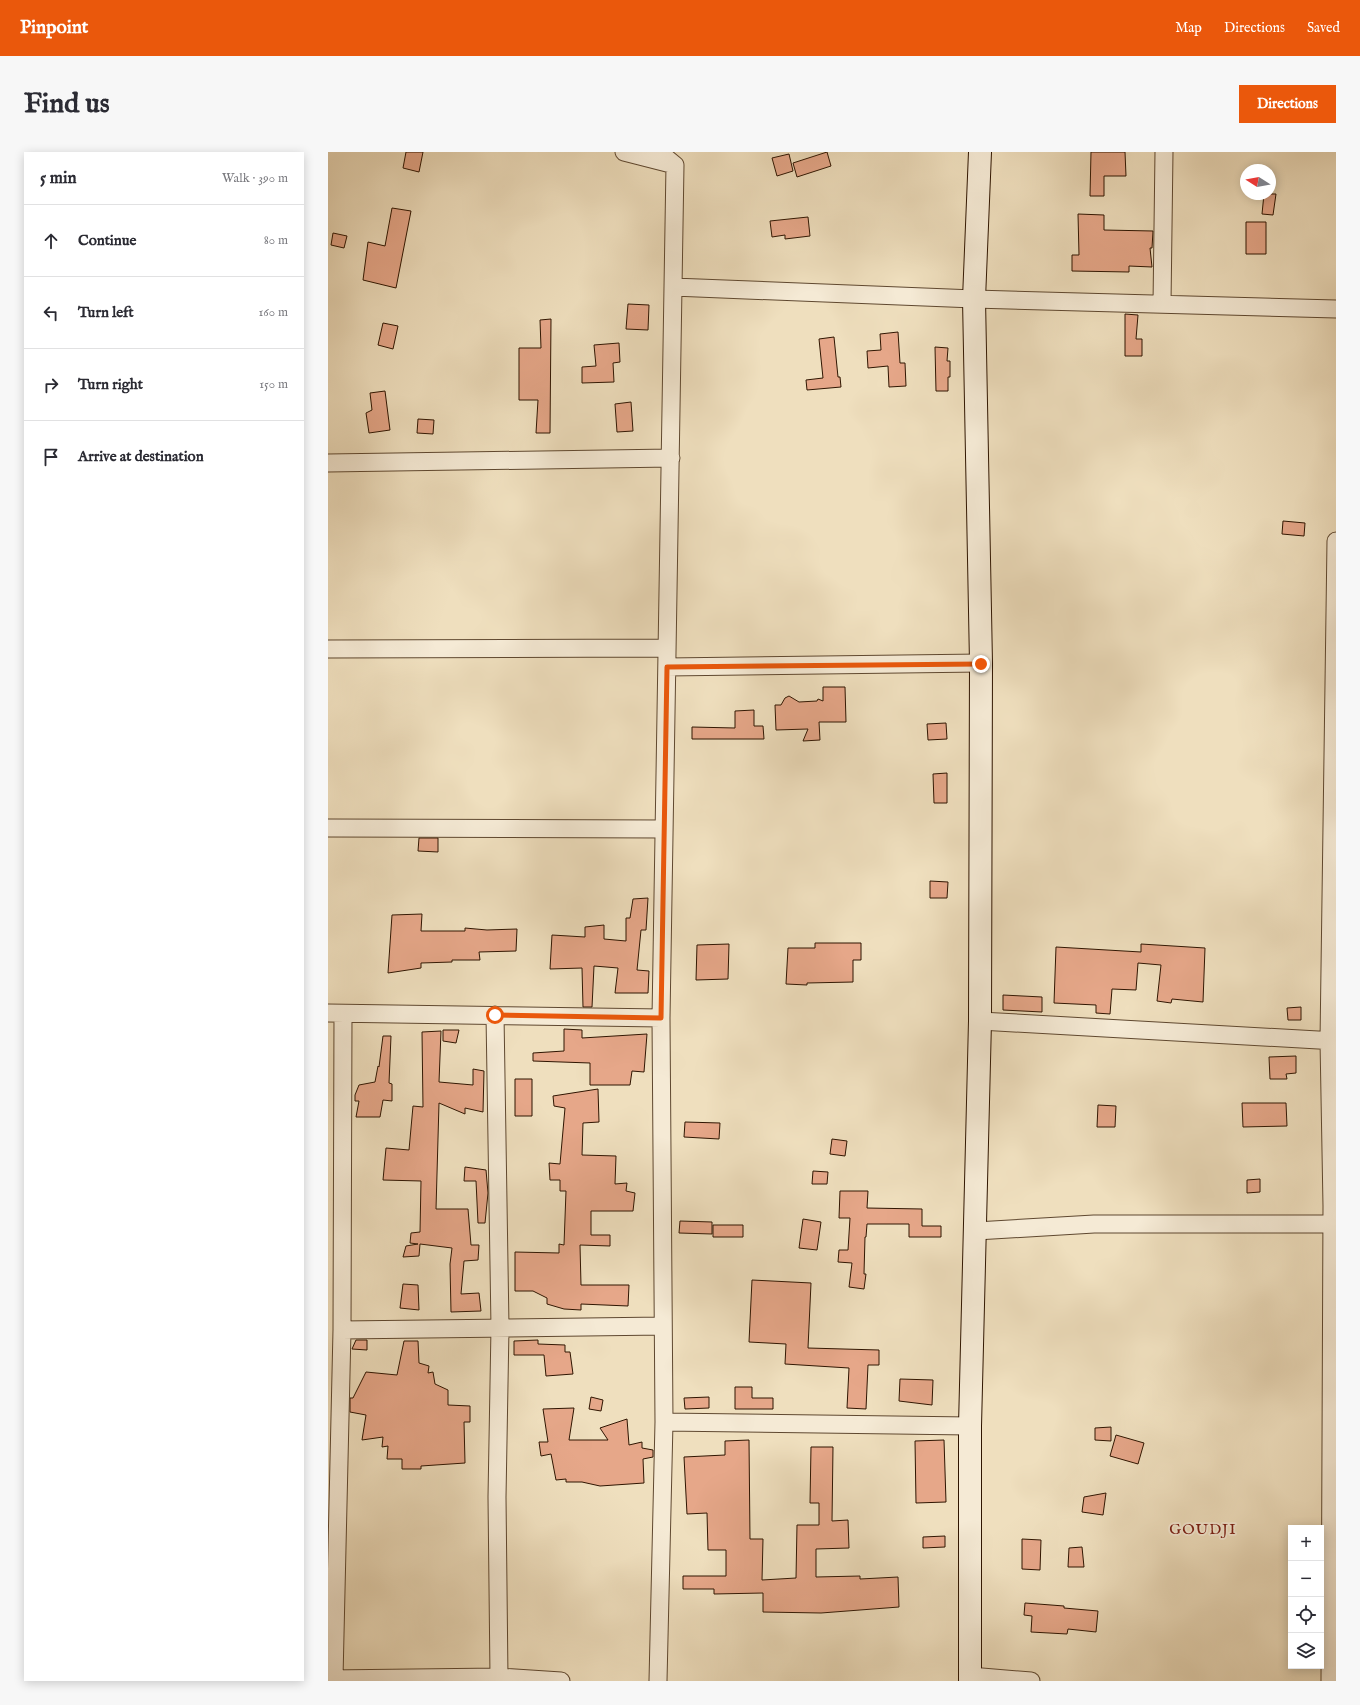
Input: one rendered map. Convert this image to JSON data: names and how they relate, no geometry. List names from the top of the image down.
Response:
{
  "districts": ["GOUDJI"],
  "north": "left",
  "page": {
    "header": "Pinpoint",
    "nav": ["Map", "Directions", "Saved"],
    "buttons": "Directions",
    "title": "Find us",
    "heading": ["5 min", "Walk · 390 m"],
    "list": [
      ["Continue", "80 m"],
      ["Turn left", "160 m"],
      ["Turn right", "150 m"],
      "Arrive at destination"
    ],
    "map_buttons": ["+", "−"]
  }
}
